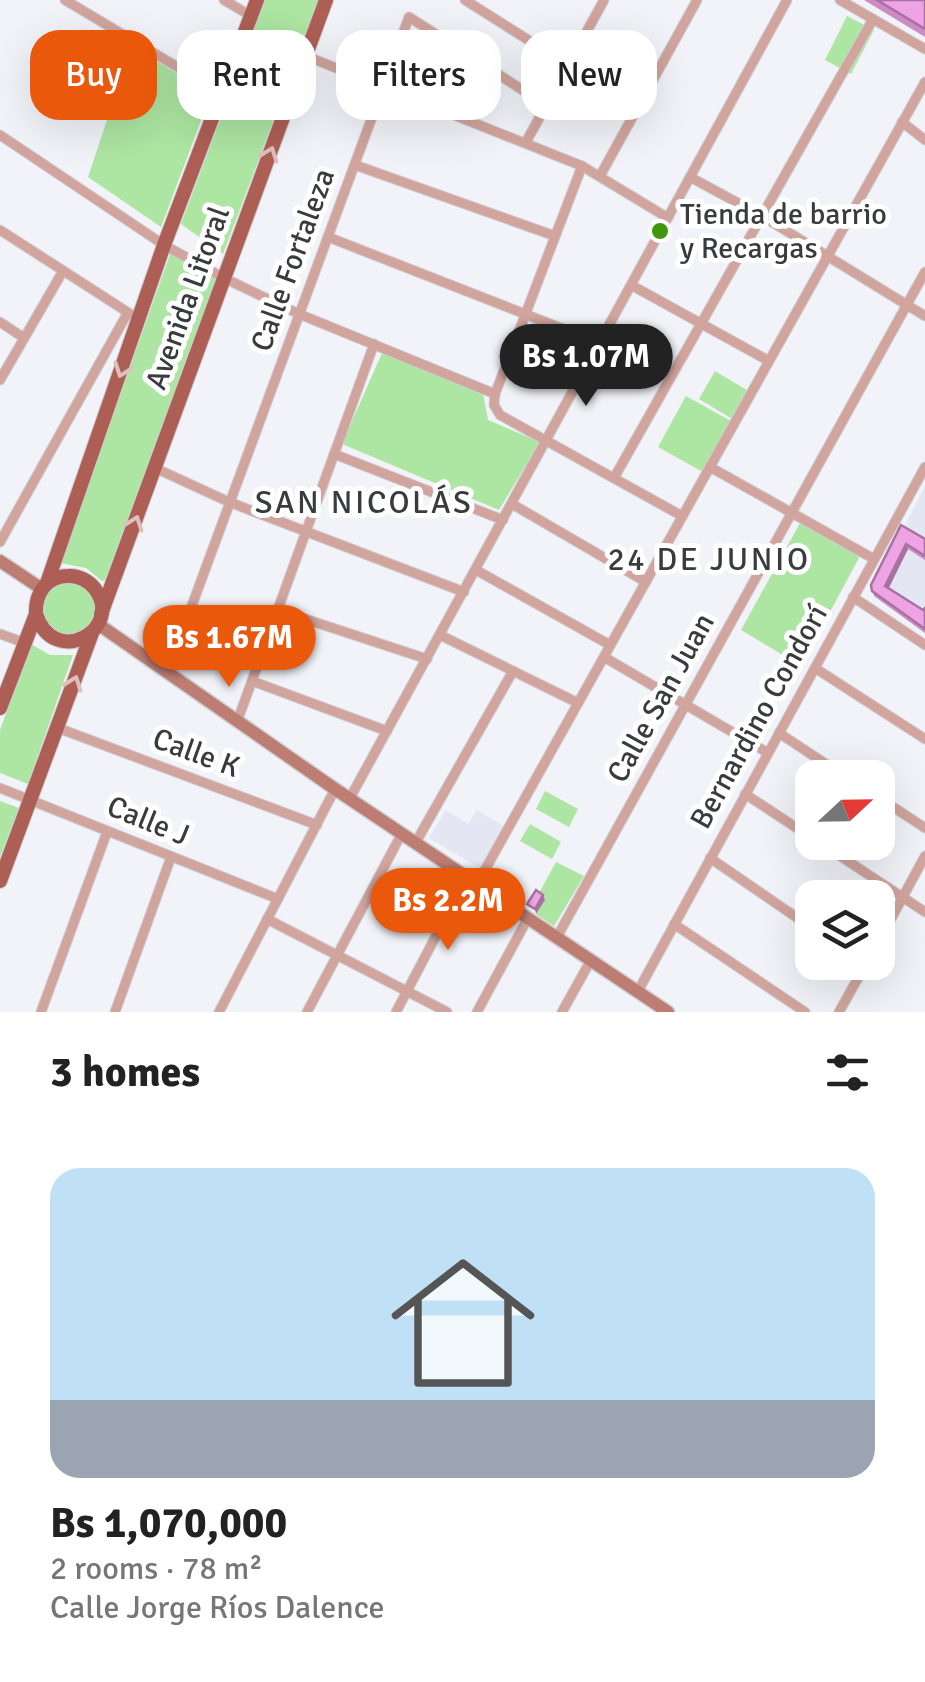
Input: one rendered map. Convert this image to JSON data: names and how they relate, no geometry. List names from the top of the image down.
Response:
{
  "streets": {
    "main road": ["Avenida Litoral"],
    "street": [
      "Calle Fortaleza",
      "Calle San Juan",
      "Bernardino Condorí",
      "Calle K",
      "Calle J"
    ]
  },
  "crossings": [
    ["Avenida Litoral", "Calle K"],
    ["Avenida Litoral", "Calle J"]
  ],
  "districts": ["SAN NICOLÁS", "24 DE JUNIO"],
  "places": ["Tienda de barrio y Recargas"],
  "north": "right",
  "page": {
    "chip": [
      "Buy",
      "Rent",
      "Filters",
      "New"
    ],
    "price": ["Bs 1.07M", "Bs 1.67M", "Bs 2.2M"],
    "heading": "3 homes",
    "list": [
      {
        "name": "Bs 1,070,000",
        "note": "2 rooms · 78 m² · Calle Jorge Ríos Dalence"
      }
    ]
  }
}
